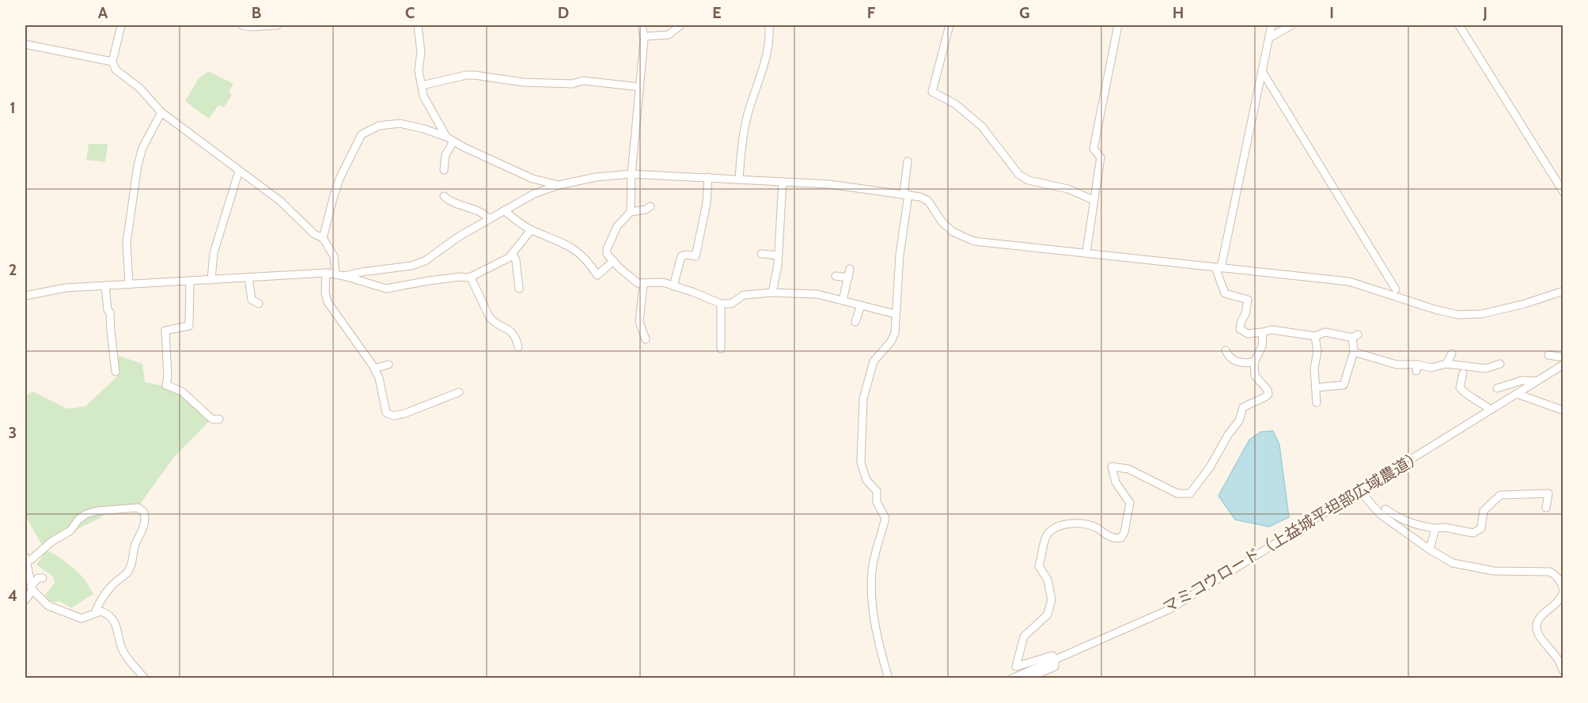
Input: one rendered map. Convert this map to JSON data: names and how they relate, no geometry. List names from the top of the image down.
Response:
{
  "streets": {
    "street": ["マミコウロード（上益城平坦部広域農道）"]
  },
  "grid": {
    "columns": [
      "A",
      "B",
      "C",
      "D",
      "E",
      "F",
      "G",
      "H",
      "I",
      "J"
    ],
    "rows": [
      "1",
      "2",
      "3",
      "4"
    ]
  }
}
